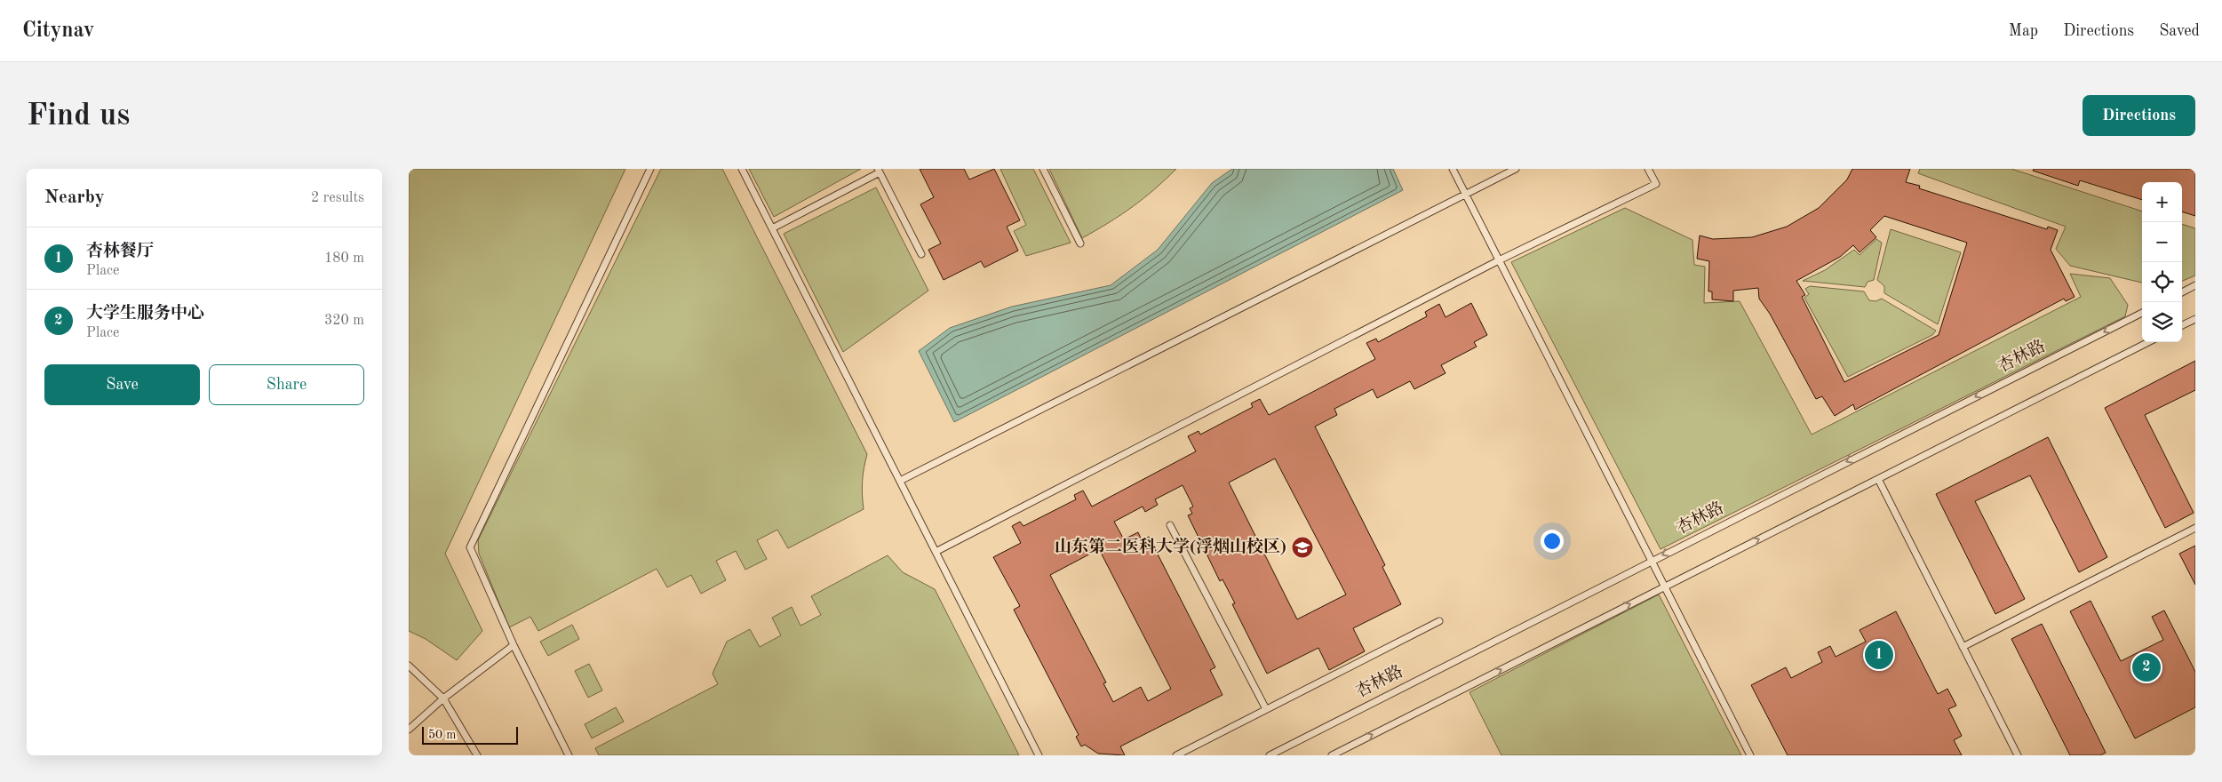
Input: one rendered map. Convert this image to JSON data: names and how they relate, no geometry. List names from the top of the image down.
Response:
{
  "streets": {
    "lane": ["杏林路"]
  },
  "places": {
    "school or university": ["山东第二医科大学(浮烟山校区)"]
  },
  "scale_bar": "50 m",
  "page": {
    "header": "Citynav",
    "nav": ["Map", "Directions", "Saved"],
    "buttons": [
      "Directions",
      ["Save", "Share"]
    ],
    "title": "Find us",
    "heading": ["Nearby", "2 results"],
    "map_buttons": ["+", "−"],
    "list": [
      {
        "mark": "1",
        "name": "杏林餐厅",
        "note": "Place",
        "value": "180 m"
      },
      {
        "mark": "2",
        "name": "大学生服务中心",
        "note": "Place",
        "value": "320 m"
      }
    ],
    "pins": ["1", "2"],
    "scale": "50 m"
  }
}
